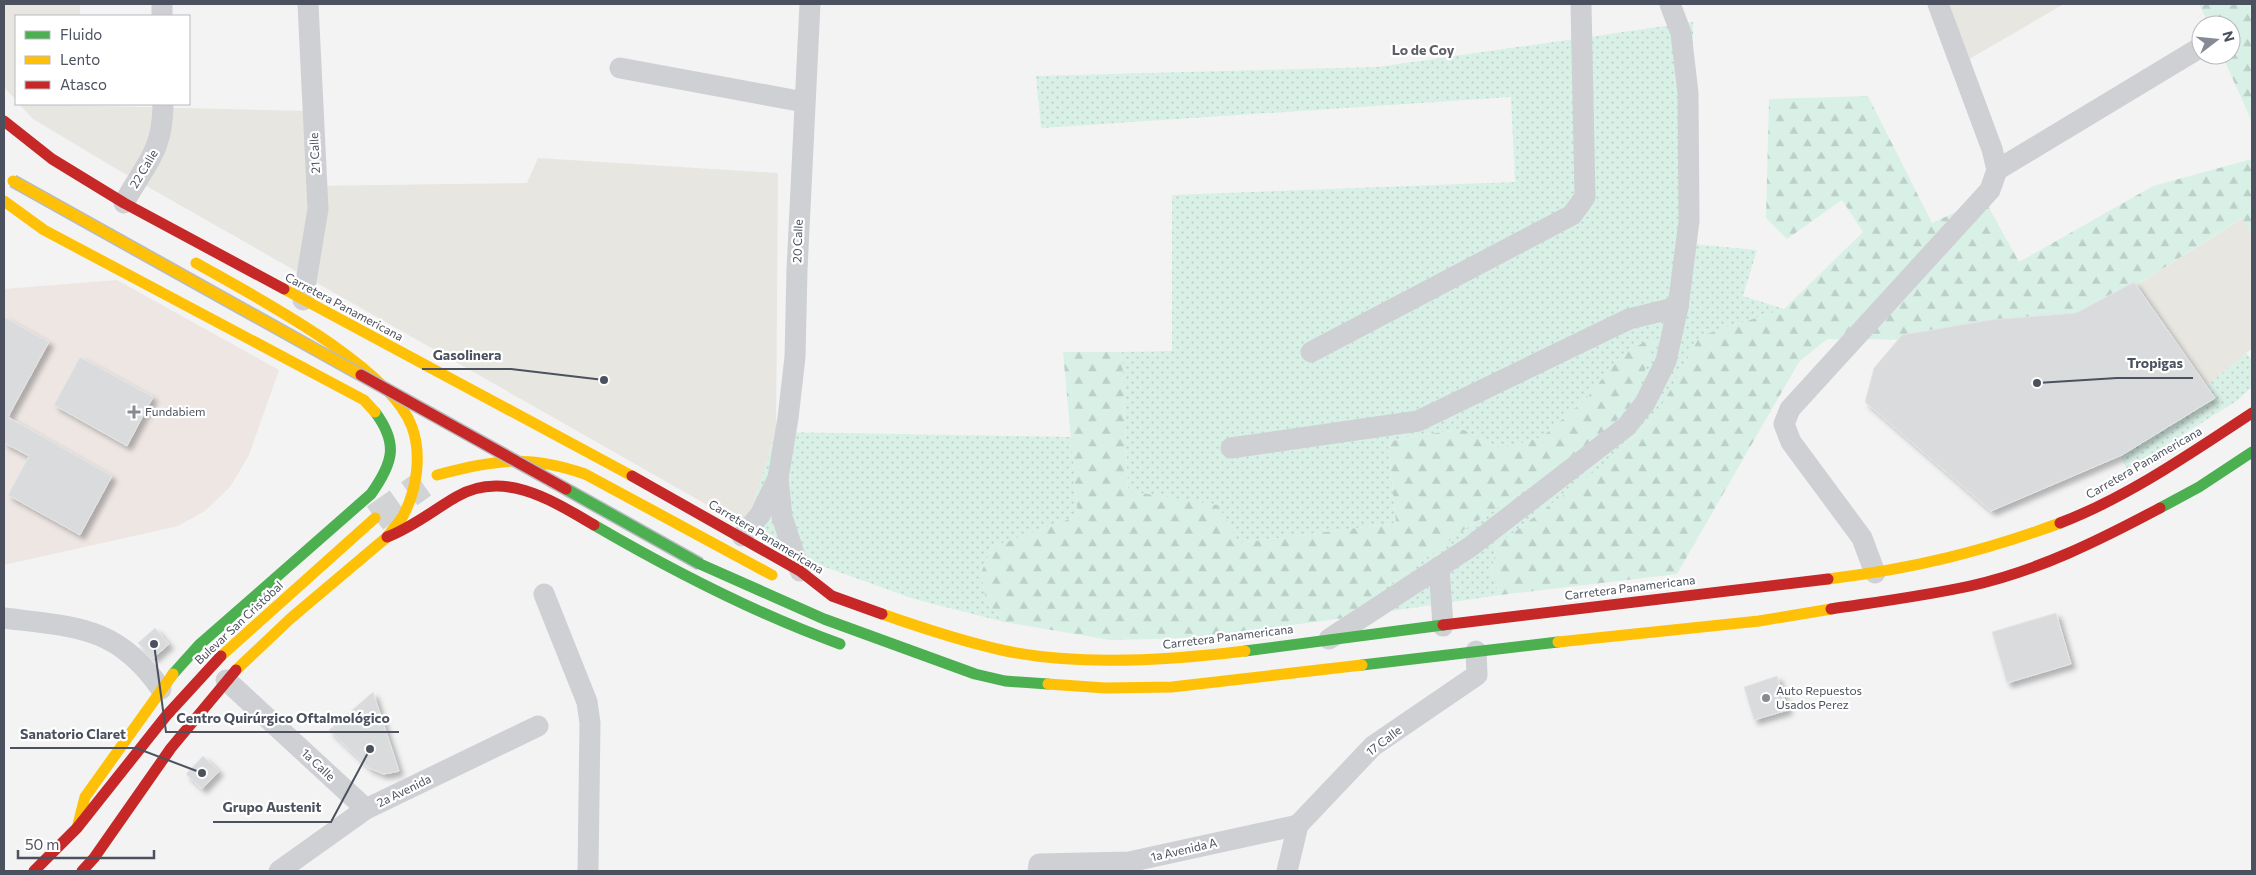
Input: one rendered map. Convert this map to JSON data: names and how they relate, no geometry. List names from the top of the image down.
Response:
{
  "streets": {
    "main road": ["Carretera Panamericana", "Bulevar San Cristóbal"],
    "street": [
      "21 Calle",
      "22 Calle",
      "20 Calle",
      "17 Calle",
      "1a Calle",
      "2a Avenida",
      "1a Avenida A"
    ]
  },
  "crossings": [
    ["21 Calle", "Carretera Panamericana"],
    ["22 Calle", "Carretera Panamericana"],
    ["20 Calle", "Carretera Panamericana"],
    ["17 Calle", "1a Avenida A"],
    ["1a Calle", "2a Avenida"]
  ],
  "districts": ["Lo de Coy"],
  "places": {
    "other": [
      "Gasolinera",
      "Tropigas",
      "Centro Quirúrgico Oftalmológico",
      "Auto Repuestos Usados Perez",
      "Grupo Austenit",
      "Sanatorio Claret"
    ],
    "health": ["Fundabiem"]
  },
  "legend": ["Fluido", "Lento", "Atasco"],
  "scale_bar": "50 m",
  "north": "right"
}
